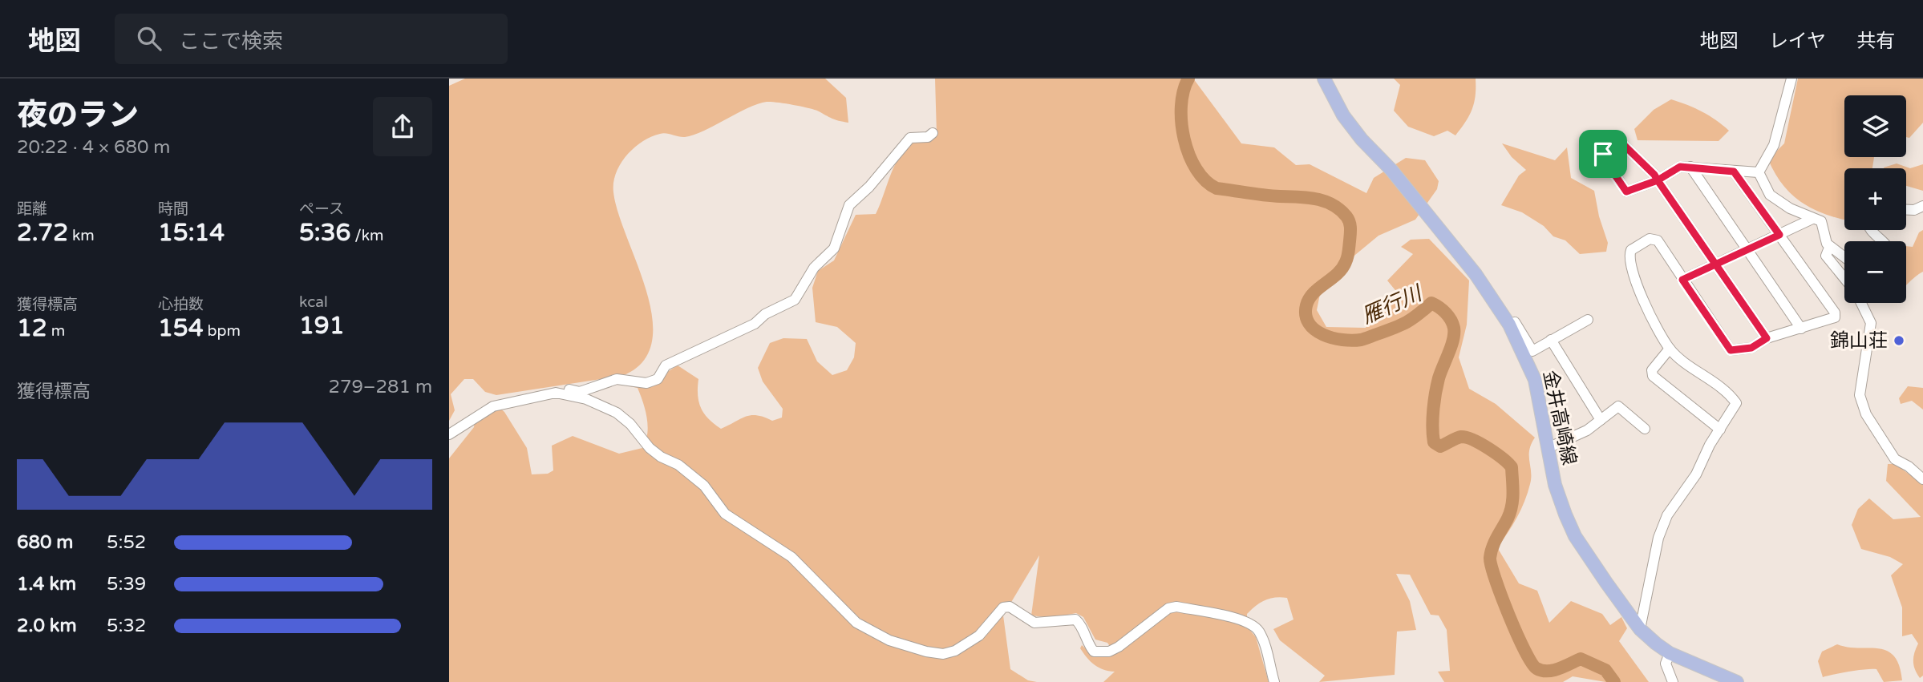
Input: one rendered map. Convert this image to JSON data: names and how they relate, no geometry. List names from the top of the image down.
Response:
{
  "streets": {
    "main road": ["金井高崎線"]
  },
  "water": ["雁行川"],
  "places": ["錦山荘"],
  "page": {
    "header": "地図",
    "search": "ここで検索",
    "nav": ["地図", "レイヤ", "共有"],
    "heading": ["夜のラン", "20:22 · 4 × 680 m"],
    "map_buttons": ["+", "−"],
    "stats": [
      ["距離", "2.72 km"],
      ["時間", "15:14"],
      ["ペース", "5:36 /km"],
      ["獲得標高", "12 m"],
      ["心拍数", "154 bpm"],
      ["kcal", "191"]
    ],
    "chart": ["獲得標高", "279–281 m"],
    "list": [
      {
        "name": "680 m",
        "note": "5:52"
      },
      {
        "name": "1.4 km",
        "note": "5:39"
      },
      {
        "name": "2.0 km",
        "note": "5:32"
      }
    ]
  }
}
